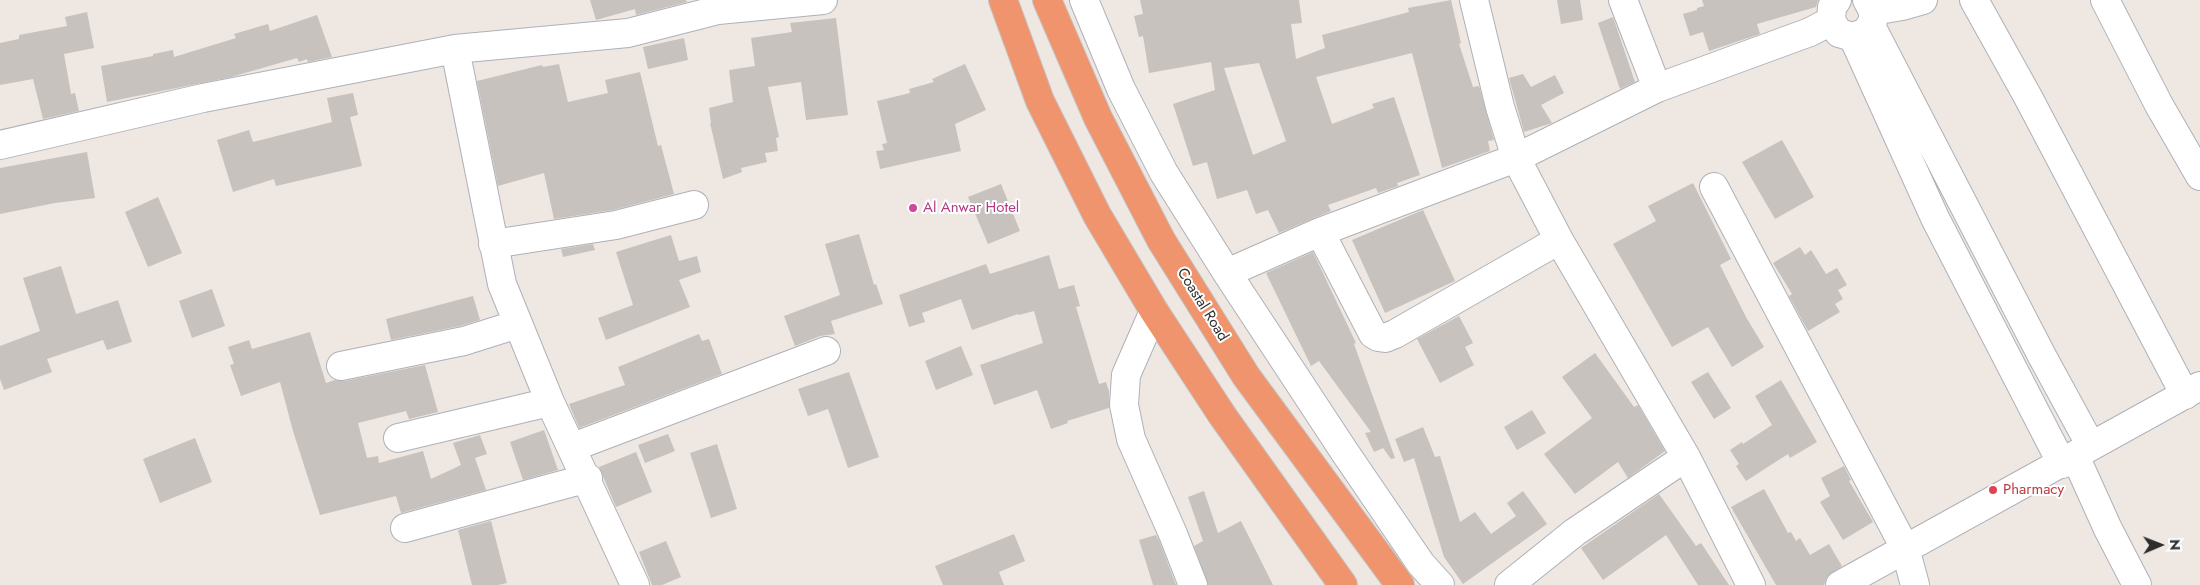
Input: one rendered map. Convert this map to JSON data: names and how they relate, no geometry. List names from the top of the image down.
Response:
{
  "streets": {
    "highway": ["Coastal Road"]
  },
  "places": ["Al Anwar Hotel", "Pharmacy"],
  "north": "right"
}
